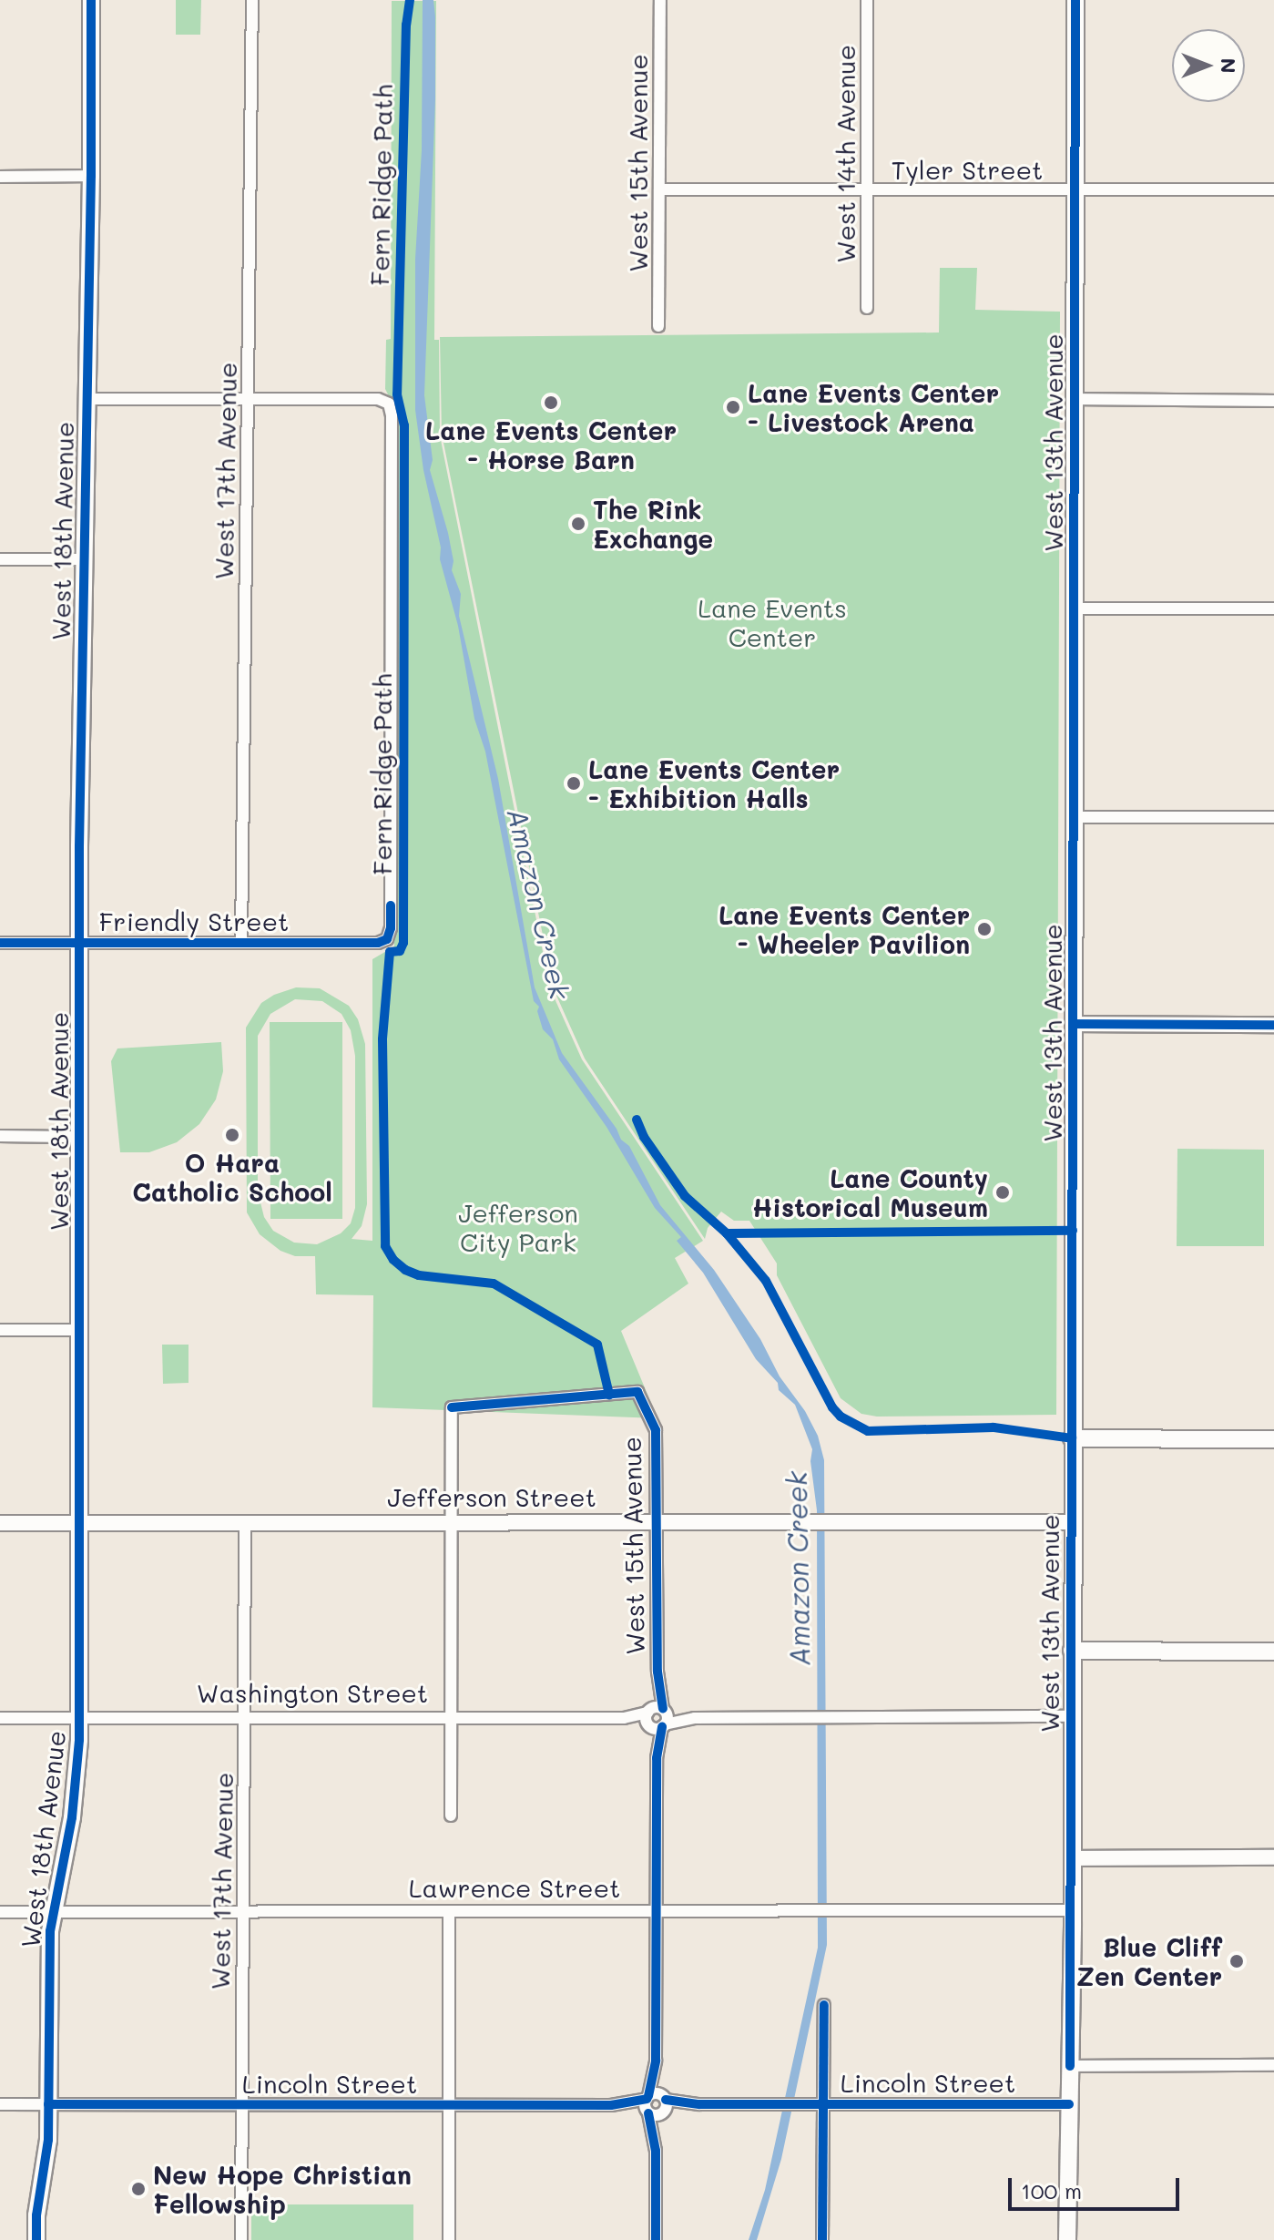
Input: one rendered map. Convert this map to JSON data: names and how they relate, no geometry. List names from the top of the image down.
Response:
{
  "streets": {
    "main road": ["West 13th Avenue", "West 18th Avenue"],
    "street": [
      "West 14th Avenue",
      "West 15th Avenue",
      "Tyler Street",
      "West 17th Avenue",
      "Friendly Street",
      "Jefferson Street",
      "Washington Street",
      "Lawrence Street",
      "Lincoln Street"
    ],
    "cycle path": ["Fern Ridge Path"]
  },
  "crossings": [
    ["West 14th Avenue", "Tyler Street"],
    ["West 15th Avenue", "Tyler Street"],
    ["West 15th Avenue", "Jefferson Street"],
    ["West 15th Avenue", "Washington Street"],
    ["West 15th Avenue", "Lawrence Street"],
    ["West 15th Avenue", "Lincoln Street"],
    ["Tyler Street", "West 13th Avenue"],
    ["West 13th Avenue", "Jefferson Street"],
    ["West 13th Avenue", "Washington Street"],
    ["West 13th Avenue", "Lawrence Street"],
    ["West 13th Avenue", "Lincoln Street"],
    ["West 17th Avenue", "Friendly Street"],
    ["West 17th Avenue", "Jefferson Street"],
    ["West 17th Avenue", "Washington Street"],
    ["West 17th Avenue", "Lawrence Street"],
    ["West 17th Avenue", "Lincoln Street"],
    ["West 18th Avenue", "Friendly Street"],
    ["West 18th Avenue", "Jefferson Street"],
    ["West 18th Avenue", "Washington Street"],
    ["West 18th Avenue", "Lawrence Street"],
    ["West 18th Avenue", "Lincoln Street"]
  ],
  "water": ["Amazon Creek"],
  "parks": ["Lane Events Center", "Jefferson City Park"],
  "places": [
    "Lane Events Center - Horse Barn",
    "Lane Events Center - Livestock Arena",
    "The Rink Exchange",
    "Lane Events Center - Exhibition Halls",
    "Lane Events Center - Wheeler Pavilion",
    "O Hara Catholic School",
    "Lane County Historical Museum",
    "Blue Cliff Zen Center",
    "New Hope Christian Fellowship"
  ],
  "scale_bar": "100 m",
  "north": "right"
}
